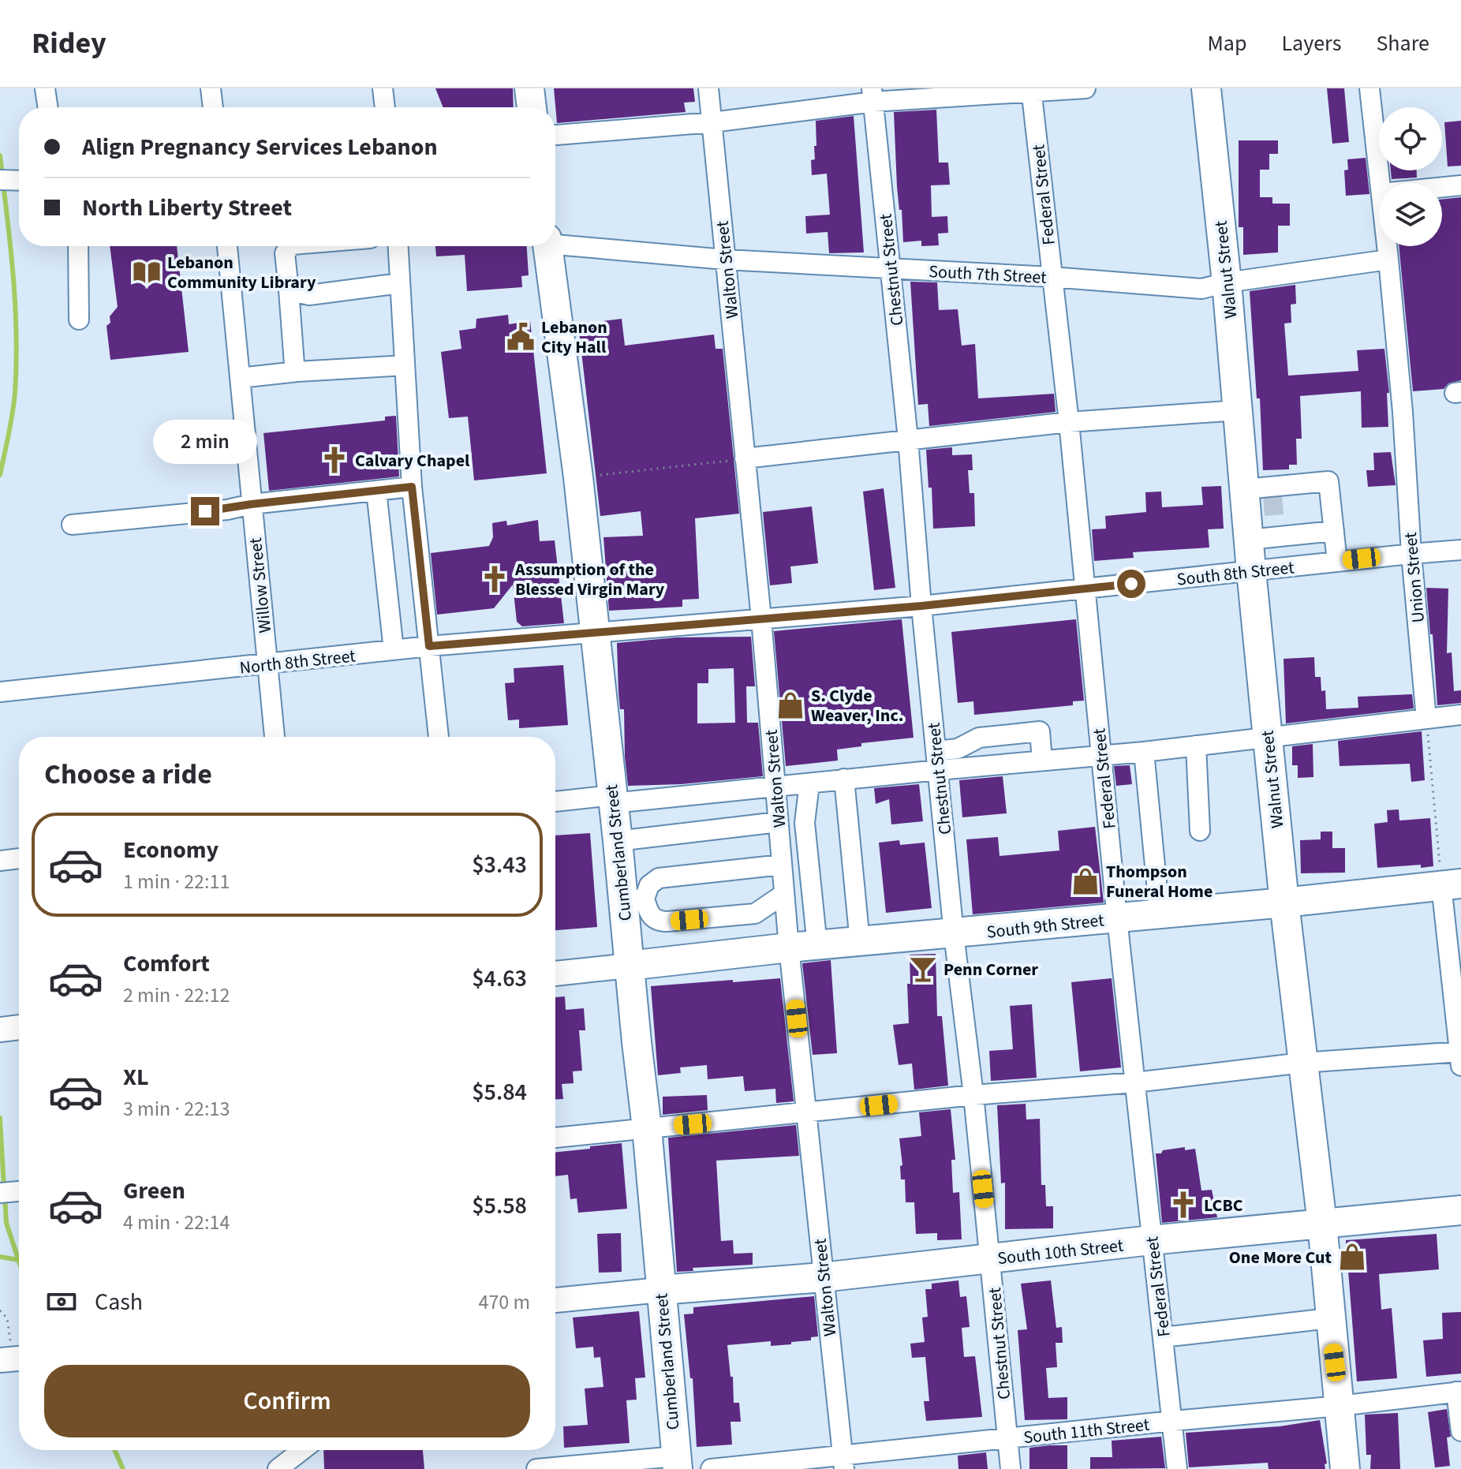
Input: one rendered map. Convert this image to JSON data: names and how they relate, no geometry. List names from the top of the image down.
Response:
{
  "streets": {
    "highway": [
      "Walnut Street",
      "Cumberland Street",
      "South 9th Street",
      "South 10th Street"
    ],
    "street": [
      "Federal Street",
      "Walton Street",
      "Chestnut Street",
      "South 7th Street",
      "South 8th Street",
      "Union Street",
      "Willow Street",
      "North 8th Street",
      "South 11th Street"
    ]
  },
  "crossings": [
    ["Federal Street", "South 7th Street"],
    ["Federal Street", "South 8th Street"],
    ["Federal Street", "South 9th Street"],
    ["Federal Street", "South 10th Street"],
    ["Federal Street", "South 11th Street"],
    ["Walton Street", "South 7th Street"],
    ["Walton Street", "South 8th Street"],
    ["Walton Street", "South 9th Street"],
    ["Walton Street", "South 10th Street"],
    ["Walton Street", "South 11th Street"],
    ["Chestnut Street", "South 7th Street"],
    ["Chestnut Street", "South 8th Street"],
    ["Chestnut Street", "South 9th Street"],
    ["Chestnut Street", "South 10th Street"],
    ["Chestnut Street", "South 11th Street"],
    ["Walnut Street", "South 7th Street"],
    ["Walnut Street", "South 8th Street"],
    ["Walnut Street", "South 9th Street"],
    ["Walnut Street", "South 10th Street"],
    ["Walnut Street", "South 11th Street"],
    ["South 7th Street", "Union Street"],
    ["South 8th Street", "Union Street"],
    ["South 8th Street", "North 8th Street"],
    ["South 8th Street", "Cumberland Street"],
    ["Willow Street", "North 8th Street"],
    ["North 8th Street", "Cumberland Street"],
    ["Cumberland Street", "South 9th Street"],
    ["Cumberland Street", "South 10th Street"]
  ],
  "places": {
    "library": ["Lebanon Community Library"],
    "public building": ["Lebanon City Hall"],
    "church": ["Calvary Chapel", "Assumption of the Blessed Virgin Mary", "LCBC"],
    "shop": ["S. Clyde Weaver, Inc.", "Thompson Funeral Home", "One More Cut"],
    "bar": ["Penn Corner"]
  },
  "page": {
    "header": "Ridey",
    "nav": ["Map", "Layers", "Share"],
    "banner": ["Align Pregnancy Services Lebanon", "North Liberty Street"],
    "bubble": "2 min",
    "heading": "Choose a ride",
    "list": [
      {
        "name": "Economy",
        "note": "1 min · 22:11",
        "value": "$3.43"
      },
      {
        "name": "Comfort",
        "note": "2 min · 22:12",
        "value": "$4.63"
      },
      {
        "name": "XL",
        "note": "3 min · 22:13",
        "value": "$5.84"
      },
      {
        "name": "Green",
        "note": "4 min · 22:14",
        "value": "$5.58"
      }
    ],
    "pay": ["Cash", "470 m"],
    "buttons": "Confirm"
  }
}
